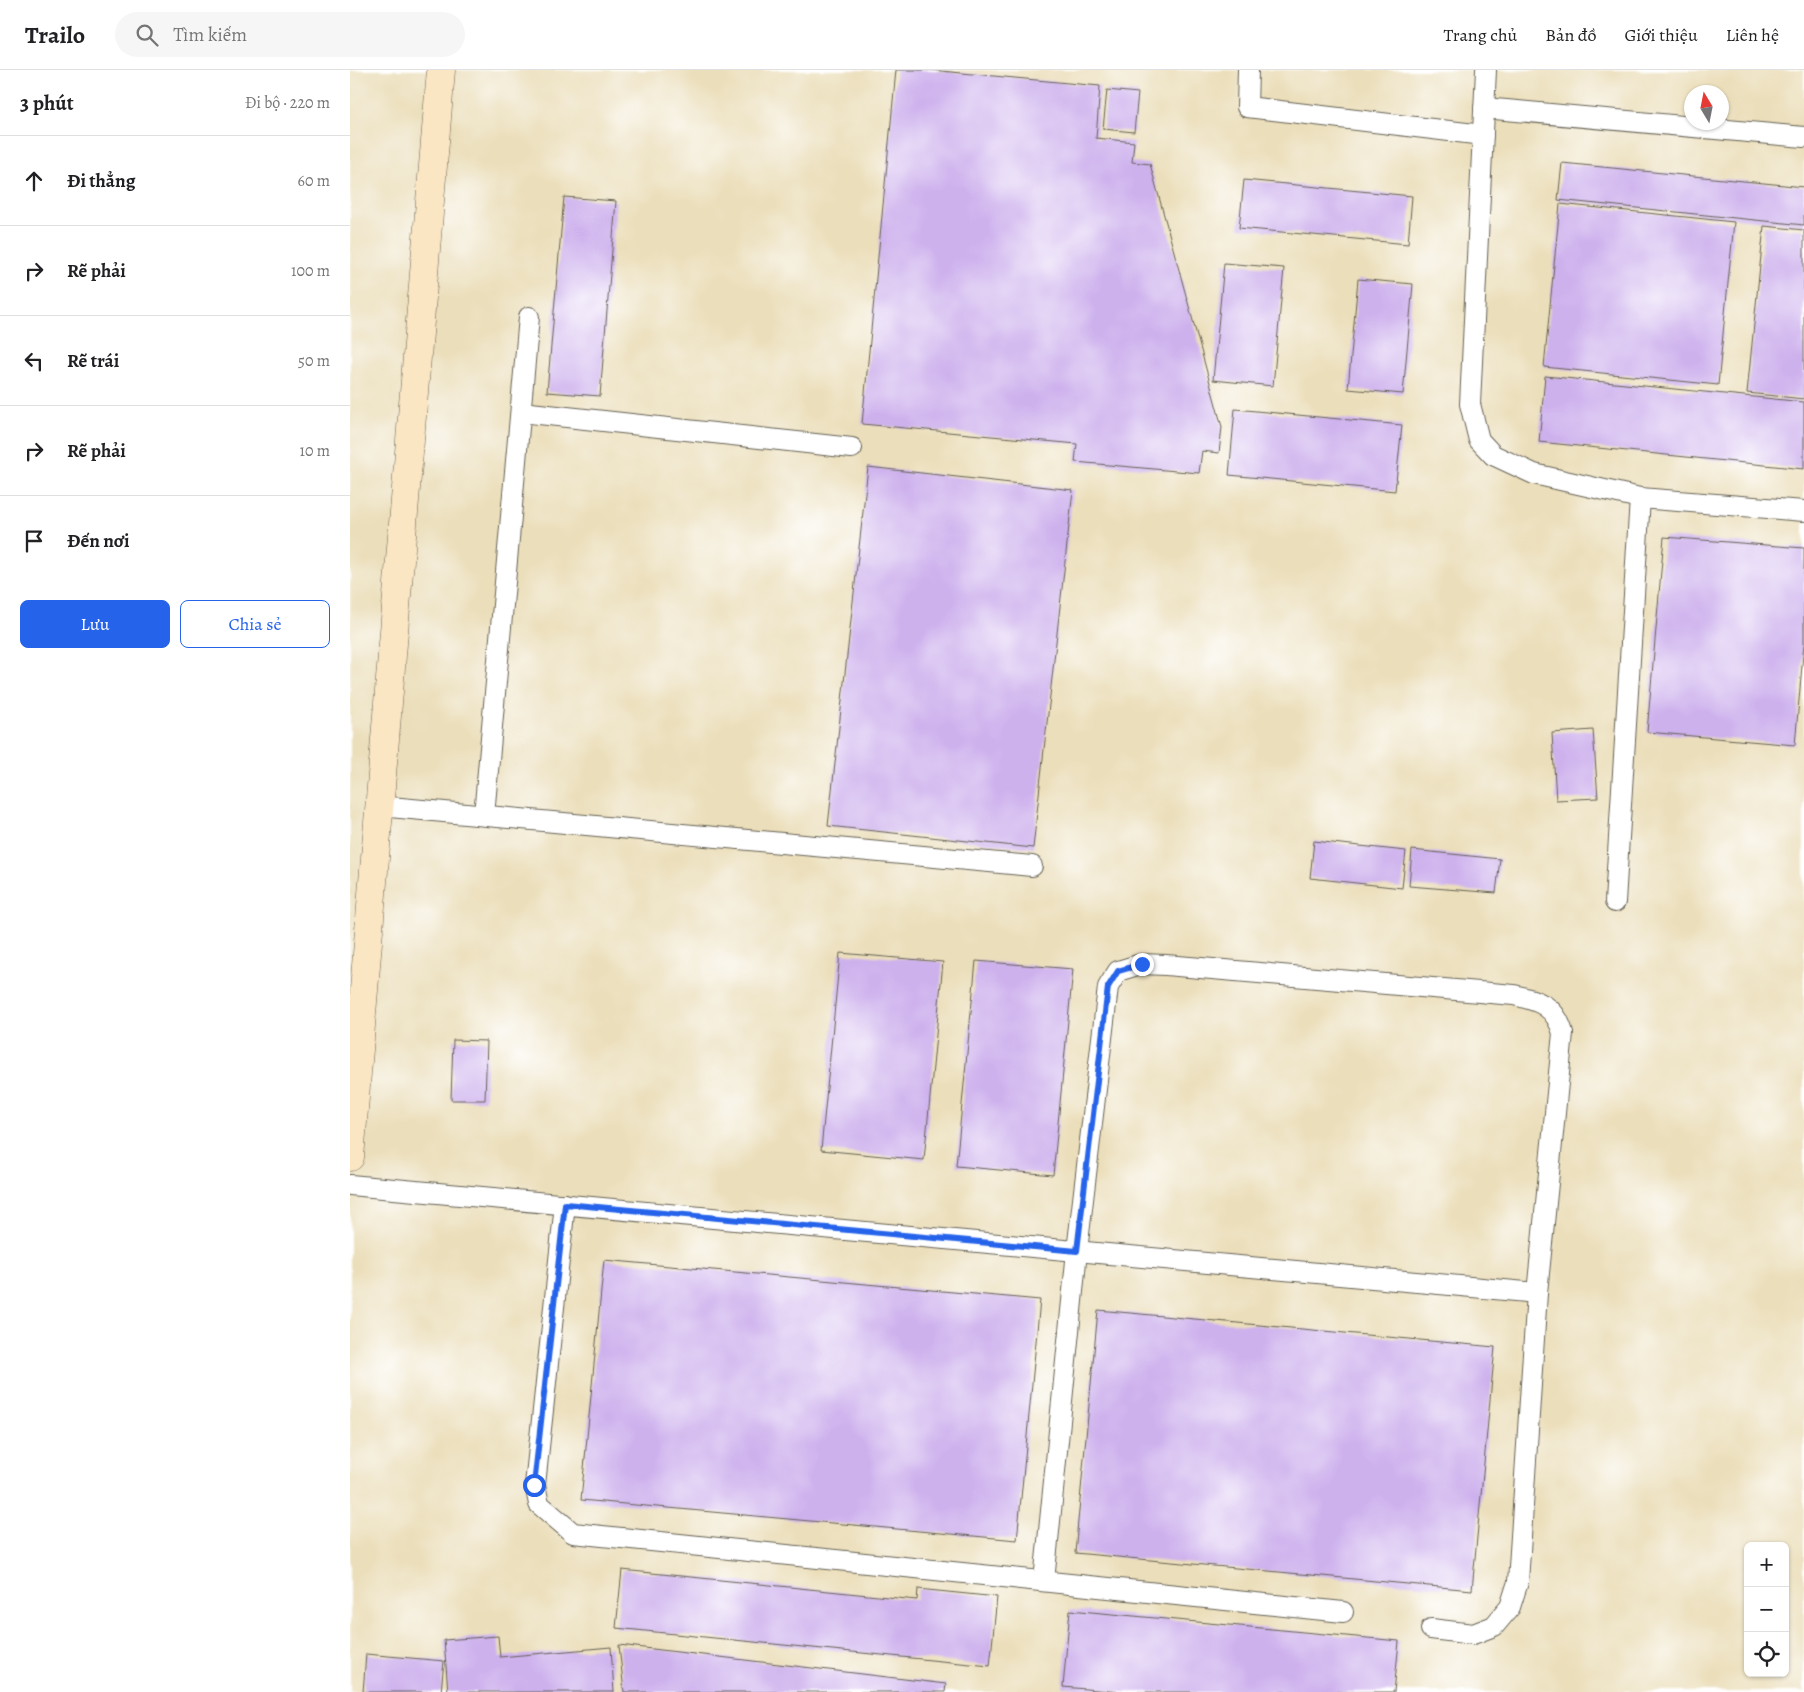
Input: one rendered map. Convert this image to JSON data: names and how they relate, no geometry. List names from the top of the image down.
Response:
{
  "north": "top",
  "page": {
    "header": "Trailo",
    "search": "Tìm kiếm",
    "nav": [
      "Trang chủ",
      "Bản đồ",
      "Giới thiệu",
      "Liên hệ"
    ],
    "heading": ["3 phút", "Đi bộ · 220 m"],
    "list": [
      ["Đi thẳng", "60 m"],
      ["Rẽ phải", "100 m"],
      ["Rẽ trái", "50 m"],
      ["Rẽ phải", "10 m"],
      "Đến nơi"
    ],
    "buttons": ["Lưu", "Chia sẻ"],
    "map_buttons": ["+", "−"]
  }
}
